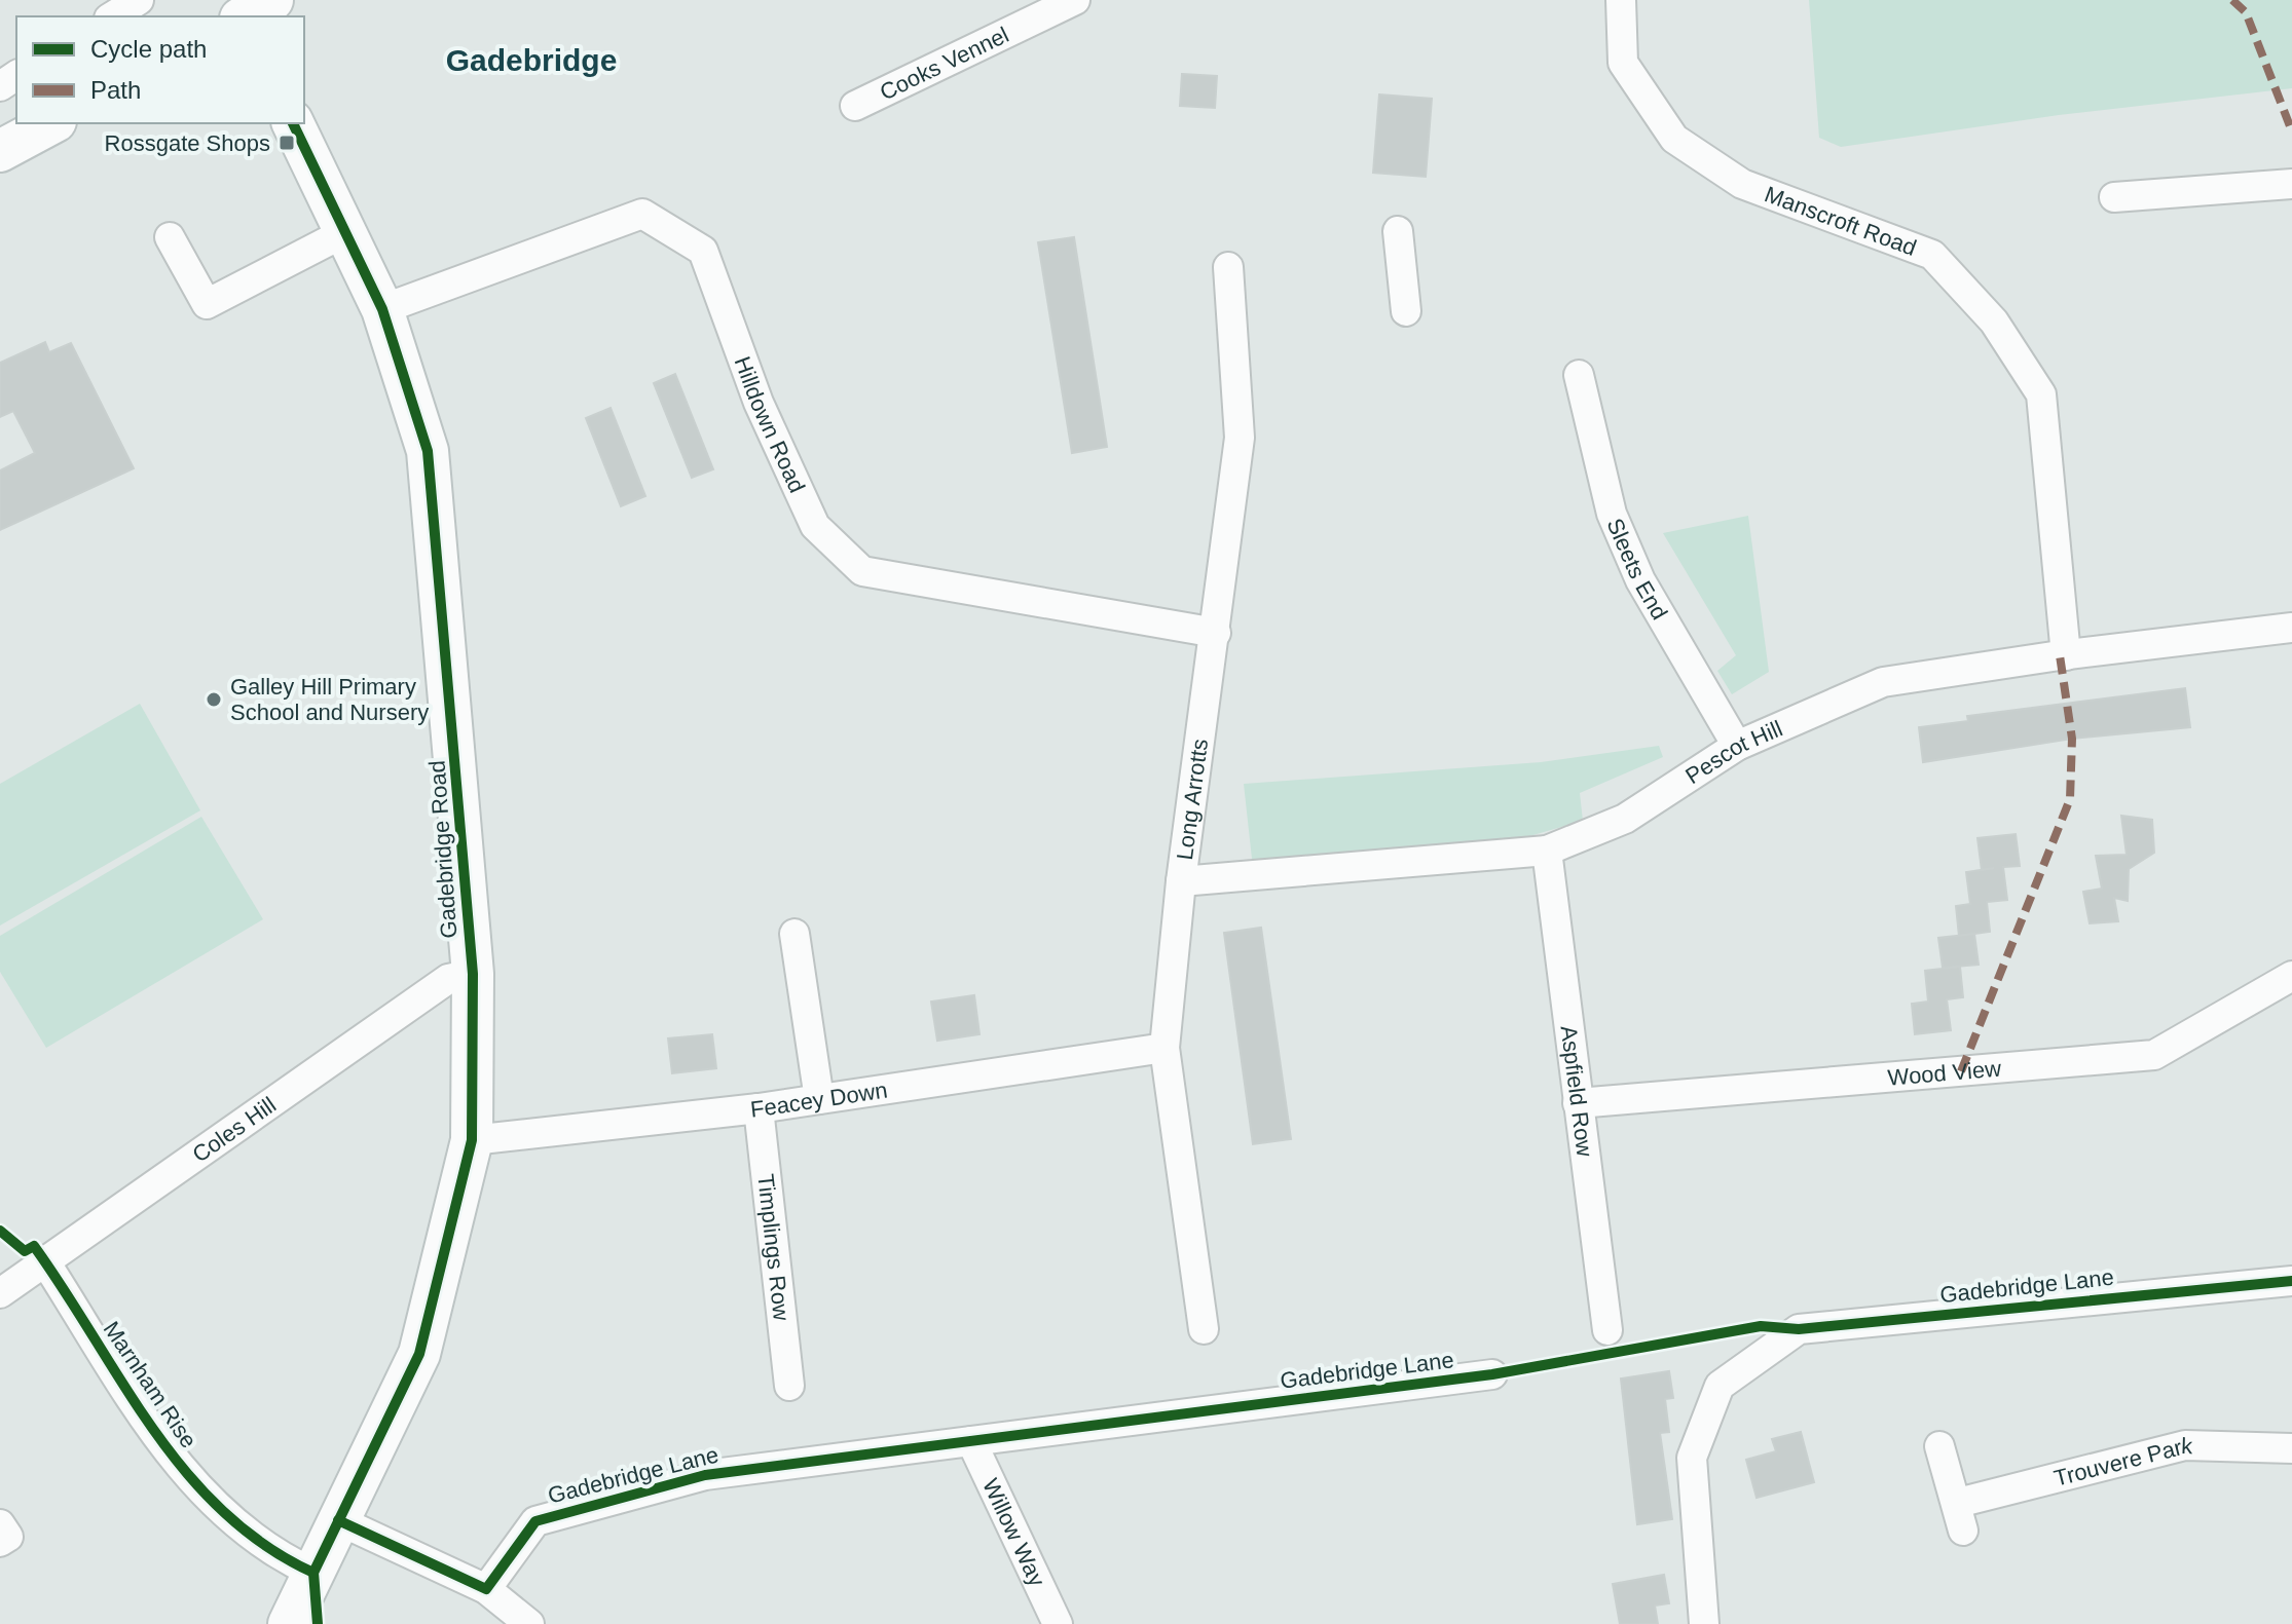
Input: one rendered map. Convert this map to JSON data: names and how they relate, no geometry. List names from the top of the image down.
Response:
{
  "streets": {
    "street": [
      "Cooks Vennel",
      "Manscroft Road",
      "Hilldown Road",
      "Sleets End",
      "Pescot Hill",
      "Long Arrotts",
      "Gadebridge Road",
      "Wood View",
      "Aspfield Row",
      "Feacey Down",
      "Coles Hill",
      "Timplings Row",
      "Gadebridge Lane",
      "Marnham Rise",
      "Trouvere Park",
      "Willow Way"
    ]
  },
  "crossings": [
    ["Manscroft Road", "Pescot Hill"],
    ["Hilldown Road", "Long Arrotts"],
    ["Hilldown Road", "Gadebridge Road"],
    ["Sleets End", "Pescot Hill"],
    ["Pescot Hill", "Long Arrotts"],
    ["Pescot Hill", "Aspfield Row"],
    ["Long Arrotts", "Feacey Down"],
    ["Gadebridge Road", "Feacey Down"],
    ["Gadebridge Road", "Coles Hill"],
    ["Gadebridge Road", "Marnham Rise"],
    ["Wood View", "Aspfield Row"],
    ["Feacey Down", "Timplings Row"],
    ["Coles Hill", "Marnham Rise"],
    ["Gadebridge Lane", "Willow Way"]
  ],
  "districts": ["Gadebridge"],
  "places": {
    "transit": ["Rossgate Shops"],
    "other": ["Galley Hill Primary School and Nursery"]
  },
  "legend": ["Cycle path", "Path"]
}
